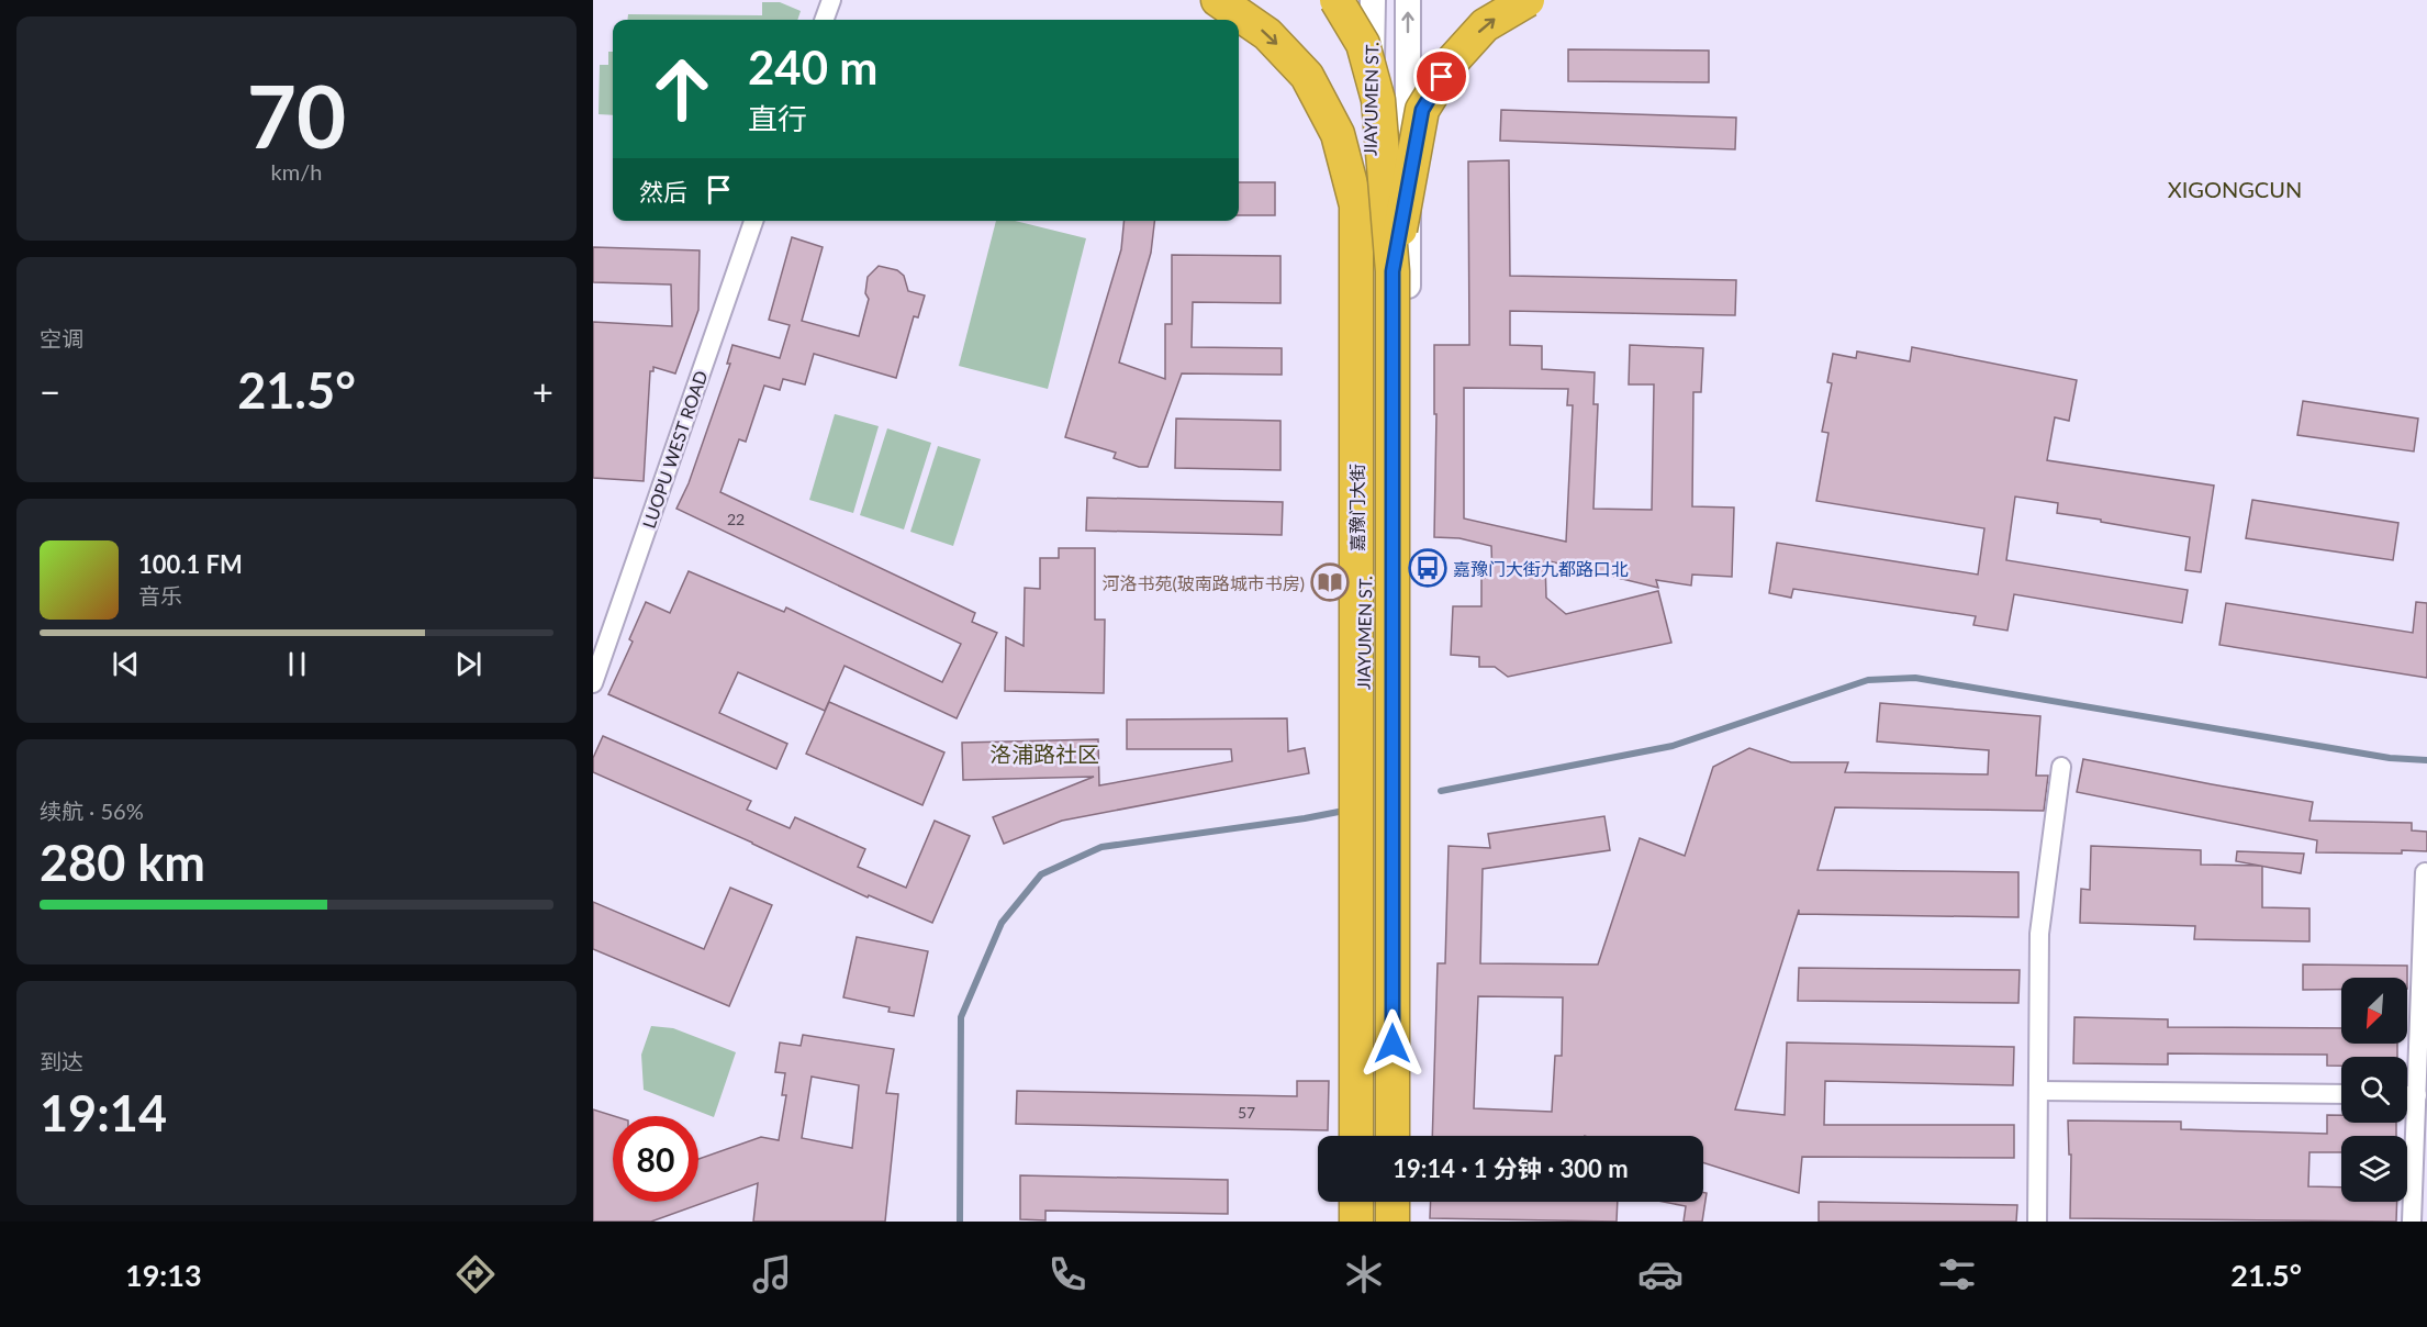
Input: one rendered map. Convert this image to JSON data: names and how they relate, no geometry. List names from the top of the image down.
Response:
{
  "streets": {
    "highway": ["嘉豫门大街"],
    "main road": ["JIAYUMEN ST."],
    "street": ["LUOPU WEST ROAD"]
  },
  "districts": ["XIGONGCUN", "洛浦路社区"],
  "places": {
    "bus stop": ["嘉豫门大街九都路口北"],
    "library": ["河洛书苑(玻南路城市书房)"]
  },
  "house_numbers": ["22", "57"],
  "north": "bottom left",
  "page": {
    "tile": [
      ["70", "km/h"],
      "空调",
      ["续航 · 56%", "280 km"],
      ["到达", "19:14"]
    ],
    "turn": ["240 m", "直行"],
    "then": "然后",
    "heat": ["−", "21.5°", "+"],
    "song": ["100.1 FM", "音乐"],
    "limit": "80",
    "trip": "19:14 · 1 分钟 · 300 m",
    "tabs": ["19:13", "21.5°"]
  }
}
